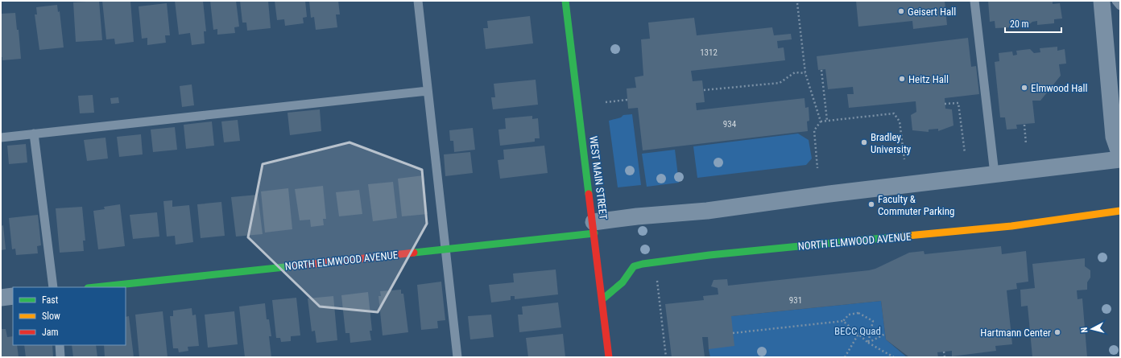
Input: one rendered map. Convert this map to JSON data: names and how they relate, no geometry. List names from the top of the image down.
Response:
{
  "streets": {
    "street": ["WEST MAIN STREET", "NORTH ELMWOOD AVENUE"]
  },
  "crossings": [
    ["WEST MAIN STREET", "NORTH ELMWOOD AVENUE"]
  ],
  "parks": ["BECC Quad"],
  "places": [
    "Geisert Hall",
    "Heitz Hall",
    "Elmwood Hall",
    "Bradley University",
    "Faculty & Commuter Parking",
    "Hartmann Center"
  ],
  "house_numbers": ["1312", "934", "931"],
  "legend": ["Fast", "Slow", "Jam"],
  "scale_bar": "20 m",
  "north": "left"
}
